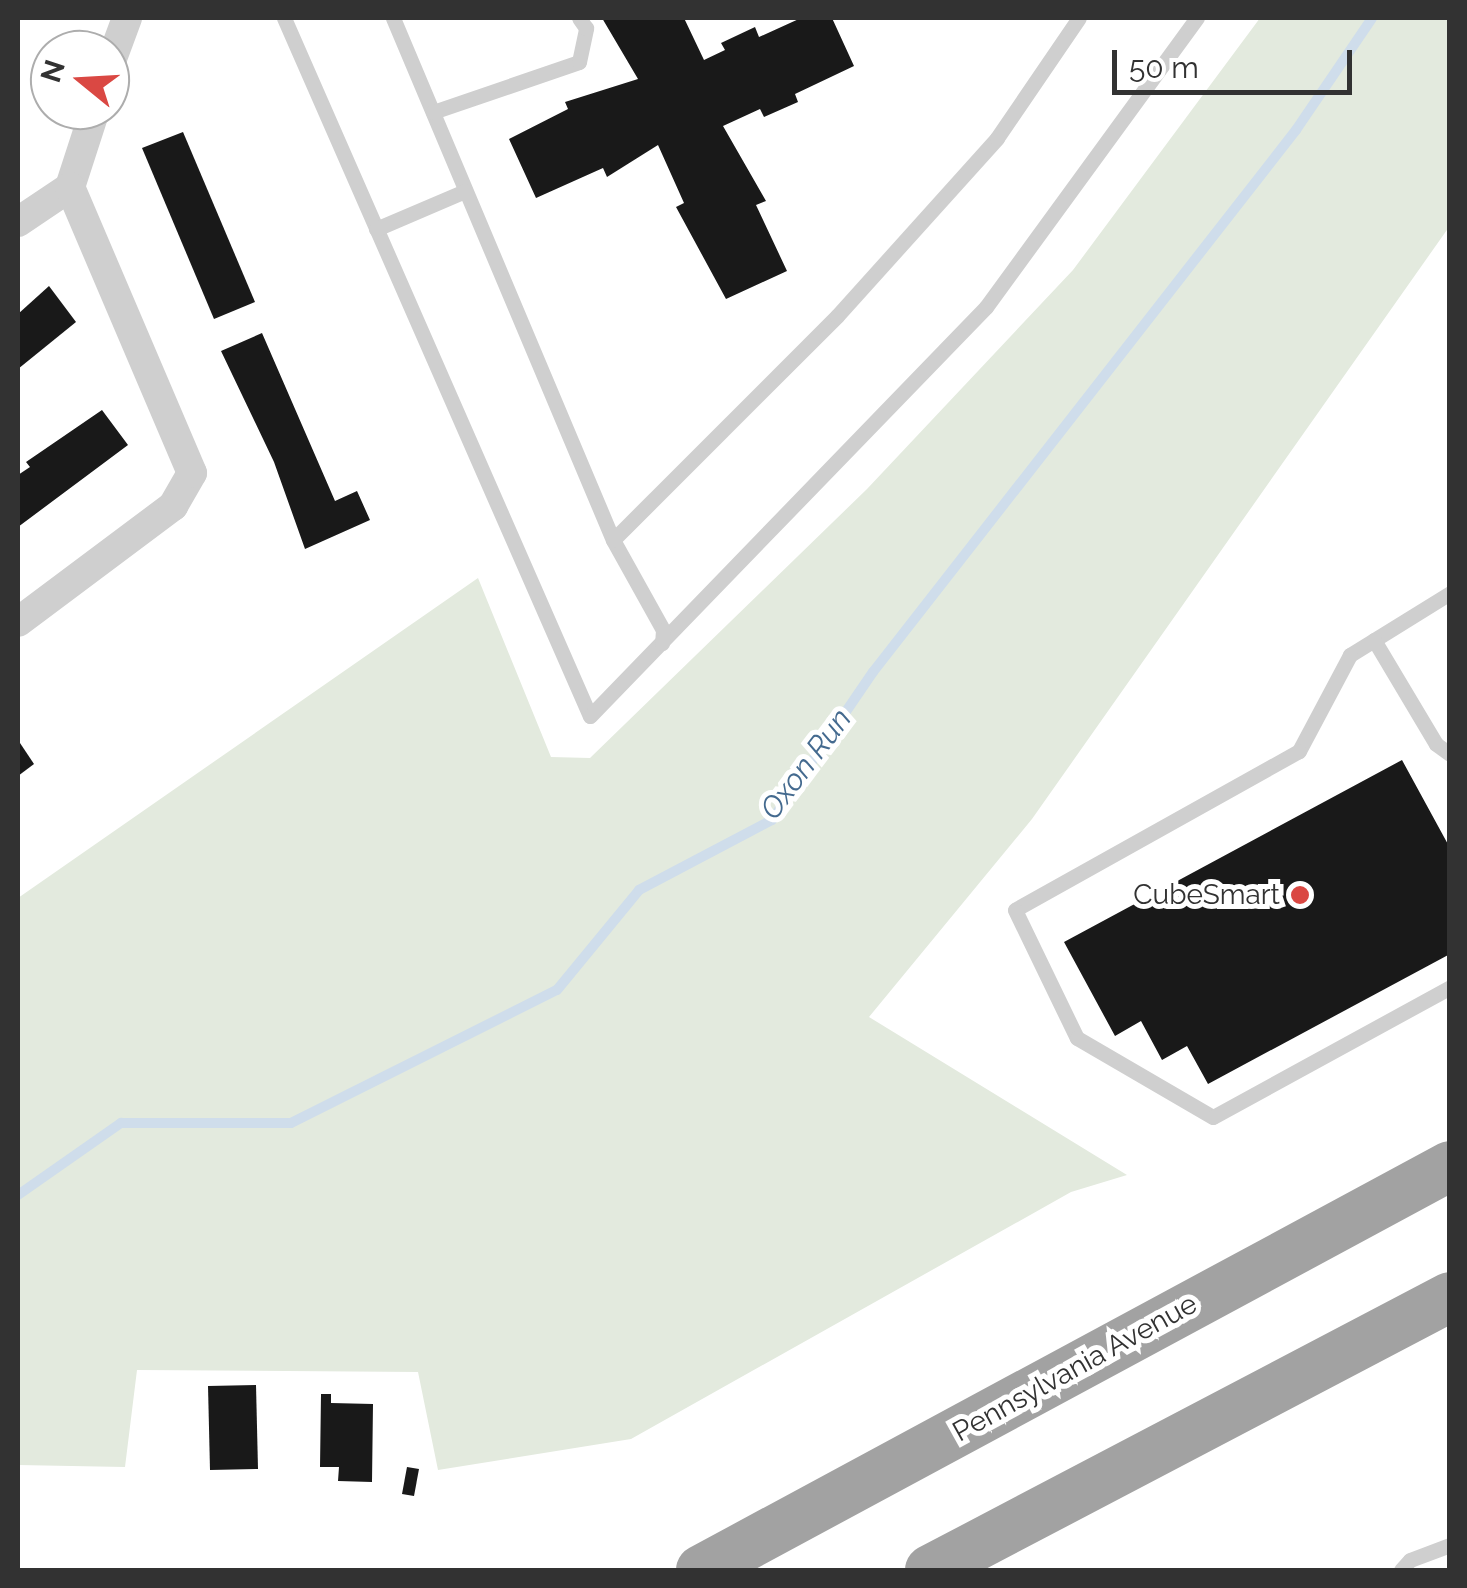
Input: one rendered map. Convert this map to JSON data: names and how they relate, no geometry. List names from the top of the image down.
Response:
{
  "streets": {
    "highway": ["Pennsylvania Avenue"]
  },
  "water": ["Oxon Run"],
  "places": ["CubeSmart"],
  "scale_bar": "50 m",
  "north": "left"
}
